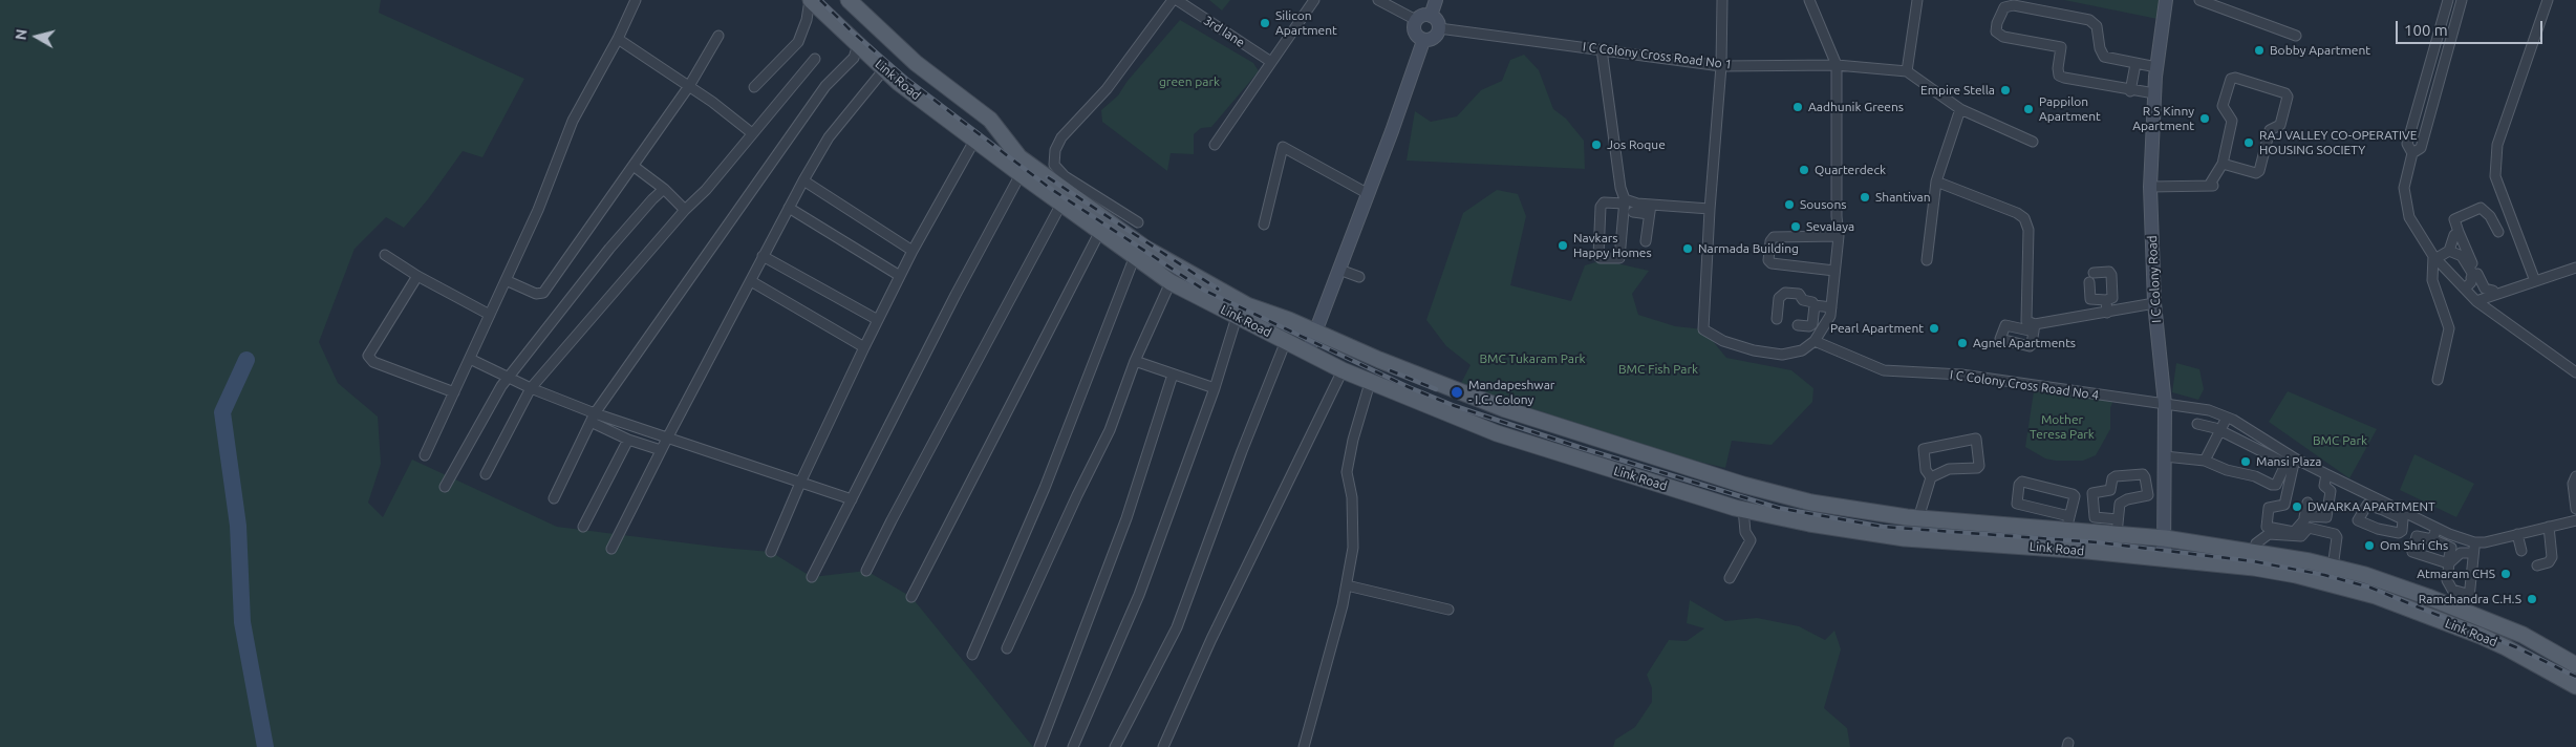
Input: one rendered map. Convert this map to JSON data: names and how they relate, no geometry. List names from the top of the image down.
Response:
{
  "streets": {
    "main road": ["Link Road"],
    "street": [
      "3rd lane",
      "I C Colony Cross Road No 1",
      "I C Colony Road",
      "I C Colony Cross Road No 4"
    ]
  },
  "crossings": [
    ["Link Road", "I C Colony Road"],
    ["I C Colony Road", "I C Colony Cross Road No 4"]
  ],
  "parks": [
    "green park",
    "BMC Tukaram Park",
    "BMC Fish Park",
    "Mother Teresa Park",
    "BMC Park"
  ],
  "places": [
    "Silicon Apartment",
    "Bobby Apartment",
    "Empire Stella",
    "Aadhunik Greens",
    "Pappilon Apartment",
    "R S Kinny Apartment",
    "RAJ VALLEY CO-OPERATIVE HOUSING SOCIETY",
    "Jos Roque",
    "Quarterdeck",
    "Shantivan",
    "Sousons",
    "Sevalaya",
    "Navkars Happy Homes",
    "Narmada Building",
    "Pearl Apartment",
    "Agnel Apartments",
    "Mandapeshwar - I.C. Colony",
    "Mansi Plaza",
    "DWARKA APARTMENT",
    "Om Shri Chs",
    "Atmaram CHS",
    "Ramchandra C.H.S"
  ],
  "scale_bar": "100 m",
  "north": "left"
}
